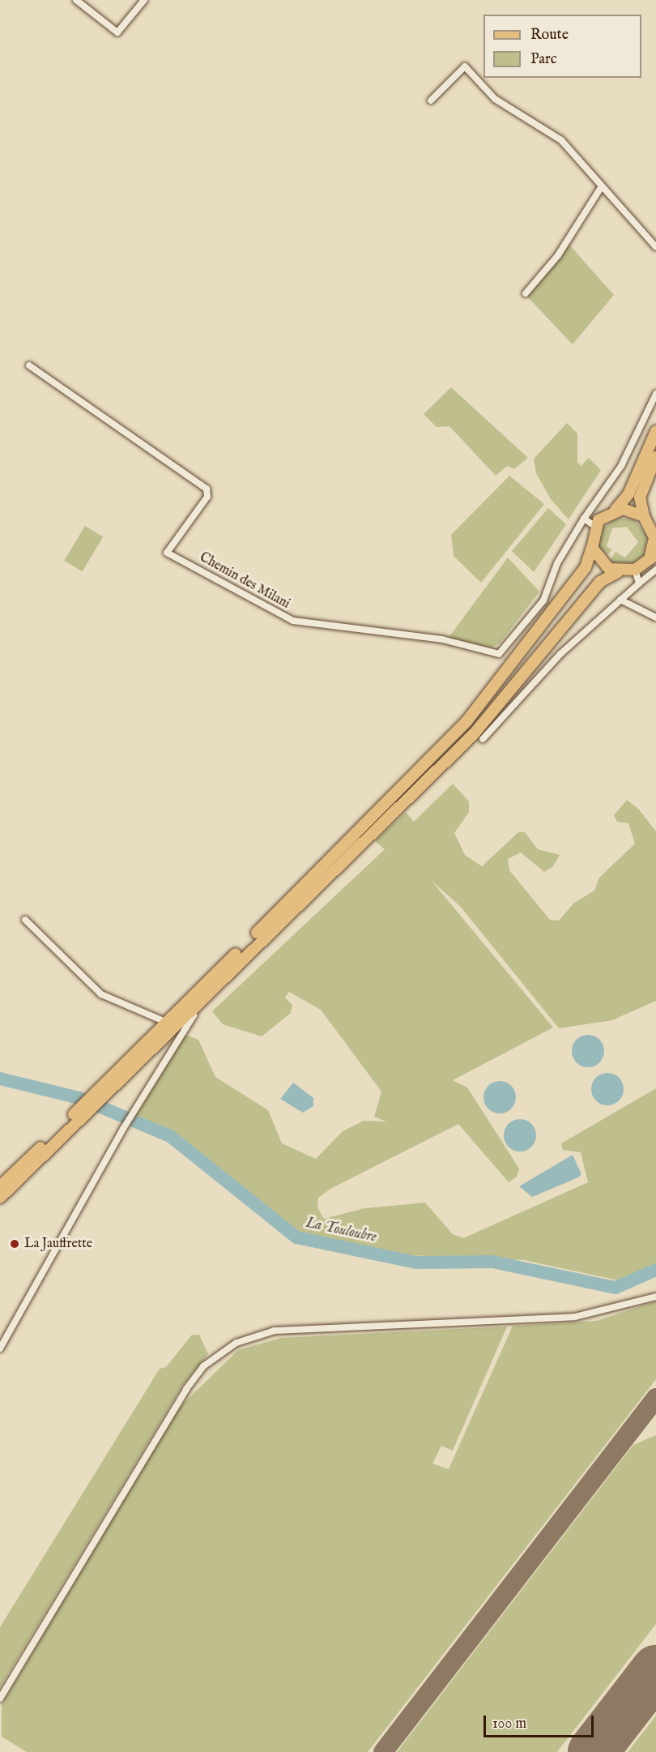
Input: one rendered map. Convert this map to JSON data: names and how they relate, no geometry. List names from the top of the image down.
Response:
{
  "streets": {
    "street": ["Chemin des Milani"]
  },
  "water": ["La Touloubre"],
  "places": ["La Jauffrette"],
  "legend": ["Route", "Parc"],
  "scale_bar": "100 m"
}
